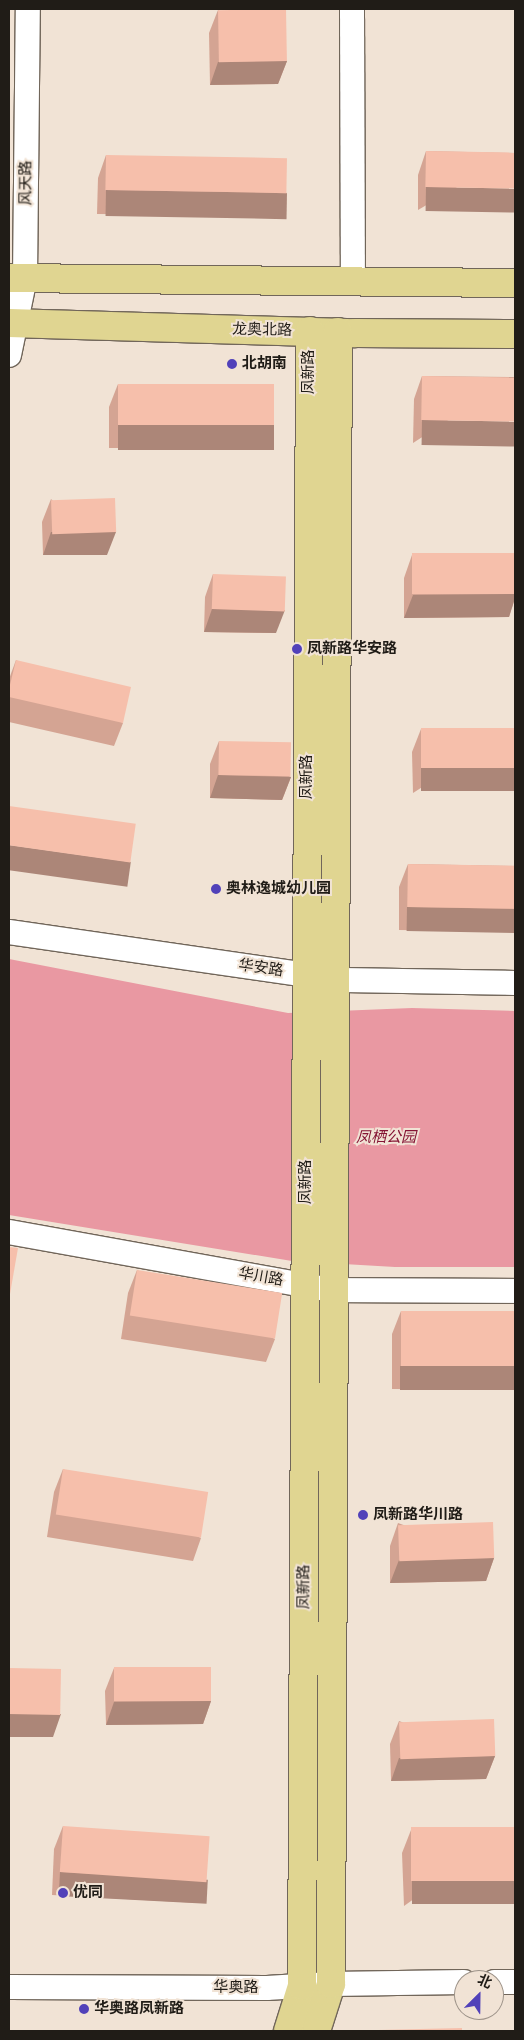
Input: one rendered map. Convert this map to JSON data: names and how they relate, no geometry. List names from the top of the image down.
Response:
{
  "streets": {
    "main road": ["龙奥北路", "凤新路"],
    "street": [
      "风天路",
      "华安路",
      "华川路",
      "华奥路"
    ]
  },
  "crossings": [
    ["风天路", "龙奥北路"],
    ["龙奥北路", "凤新路"],
    ["凤新路", "华安路"],
    ["凤新路", "华川路"],
    ["凤新路", "华奥路"]
  ],
  "parks": ["凤栖公园"],
  "places": [
    "北胡南",
    "凤新路华安路",
    "奥林逸城幼儿园",
    "凤新路华川路",
    "优同",
    "华奥路凤新路"
  ],
  "north": "top right"
}
